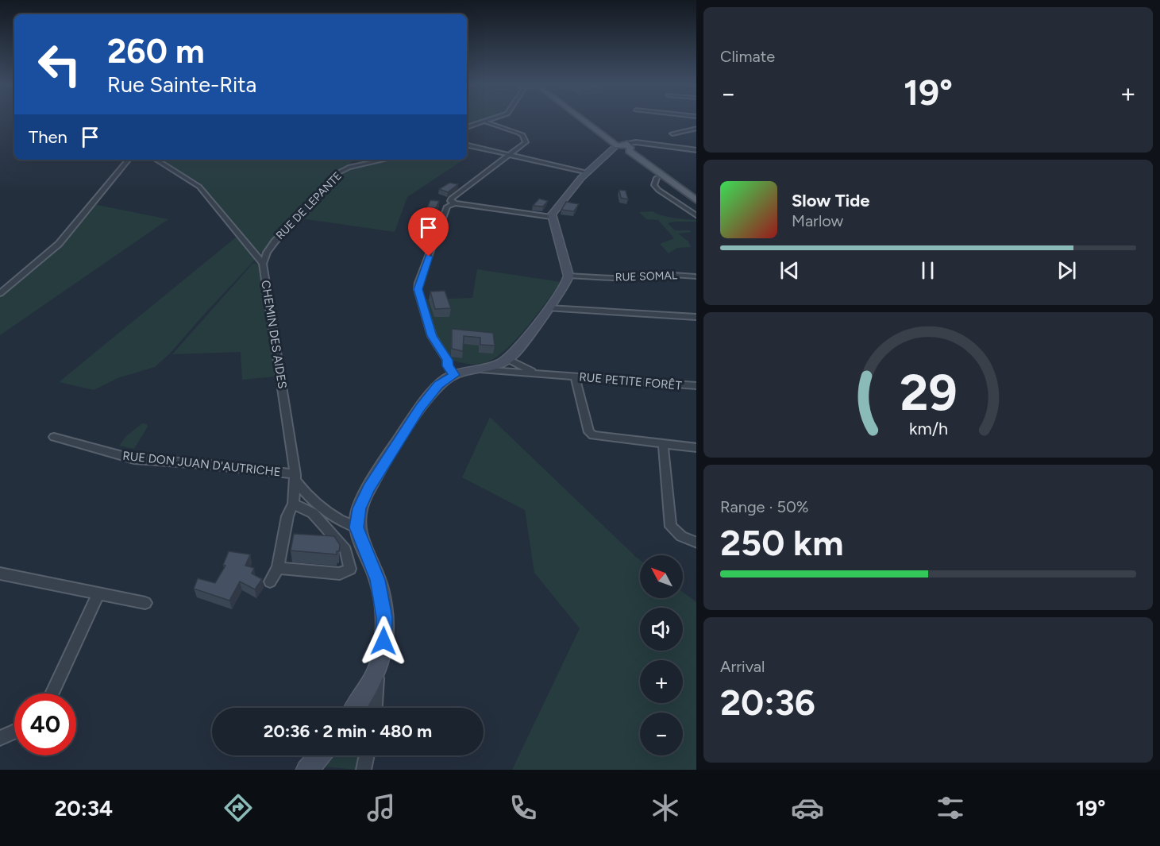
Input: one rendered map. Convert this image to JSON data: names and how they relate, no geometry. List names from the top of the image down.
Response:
{
  "streets": {
    "street": [
      "RUE DE LEPANTE",
      "RUE SOMAL",
      "CHEMIN DES AIDES",
      "RUE PETITE FORÊT",
      "RUE DON JUAN D'AUTRICHE"
    ]
  },
  "crossings": [
    ["RUE DE LEPANTE", "CHEMIN DES AIDES"],
    ["RUE SOMAL", "RUE PETITE FORÊT"],
    ["CHEMIN DES AIDES", "RUE DON JUAN D'AUTRICHE"]
  ],
  "north": "top left",
  "page": {
    "tile": [
      "Climate",
      ["Range · 50%", "250 km"],
      ["Arrival", "20:36"]
    ],
    "turn": ["260 m", "Rue Sainte-Rita"],
    "heat": ["−", "19°", "+"],
    "then": "Then",
    "song": ["Slow Tide", "Marlow"],
    "map_buttons": ["+", "−"],
    "limit": "40",
    "trip": "20:36 · 2 min · 480 m",
    "tabs": ["20:34", "19°"],
    "gauge": ["29", "km/h"]
  }
}
